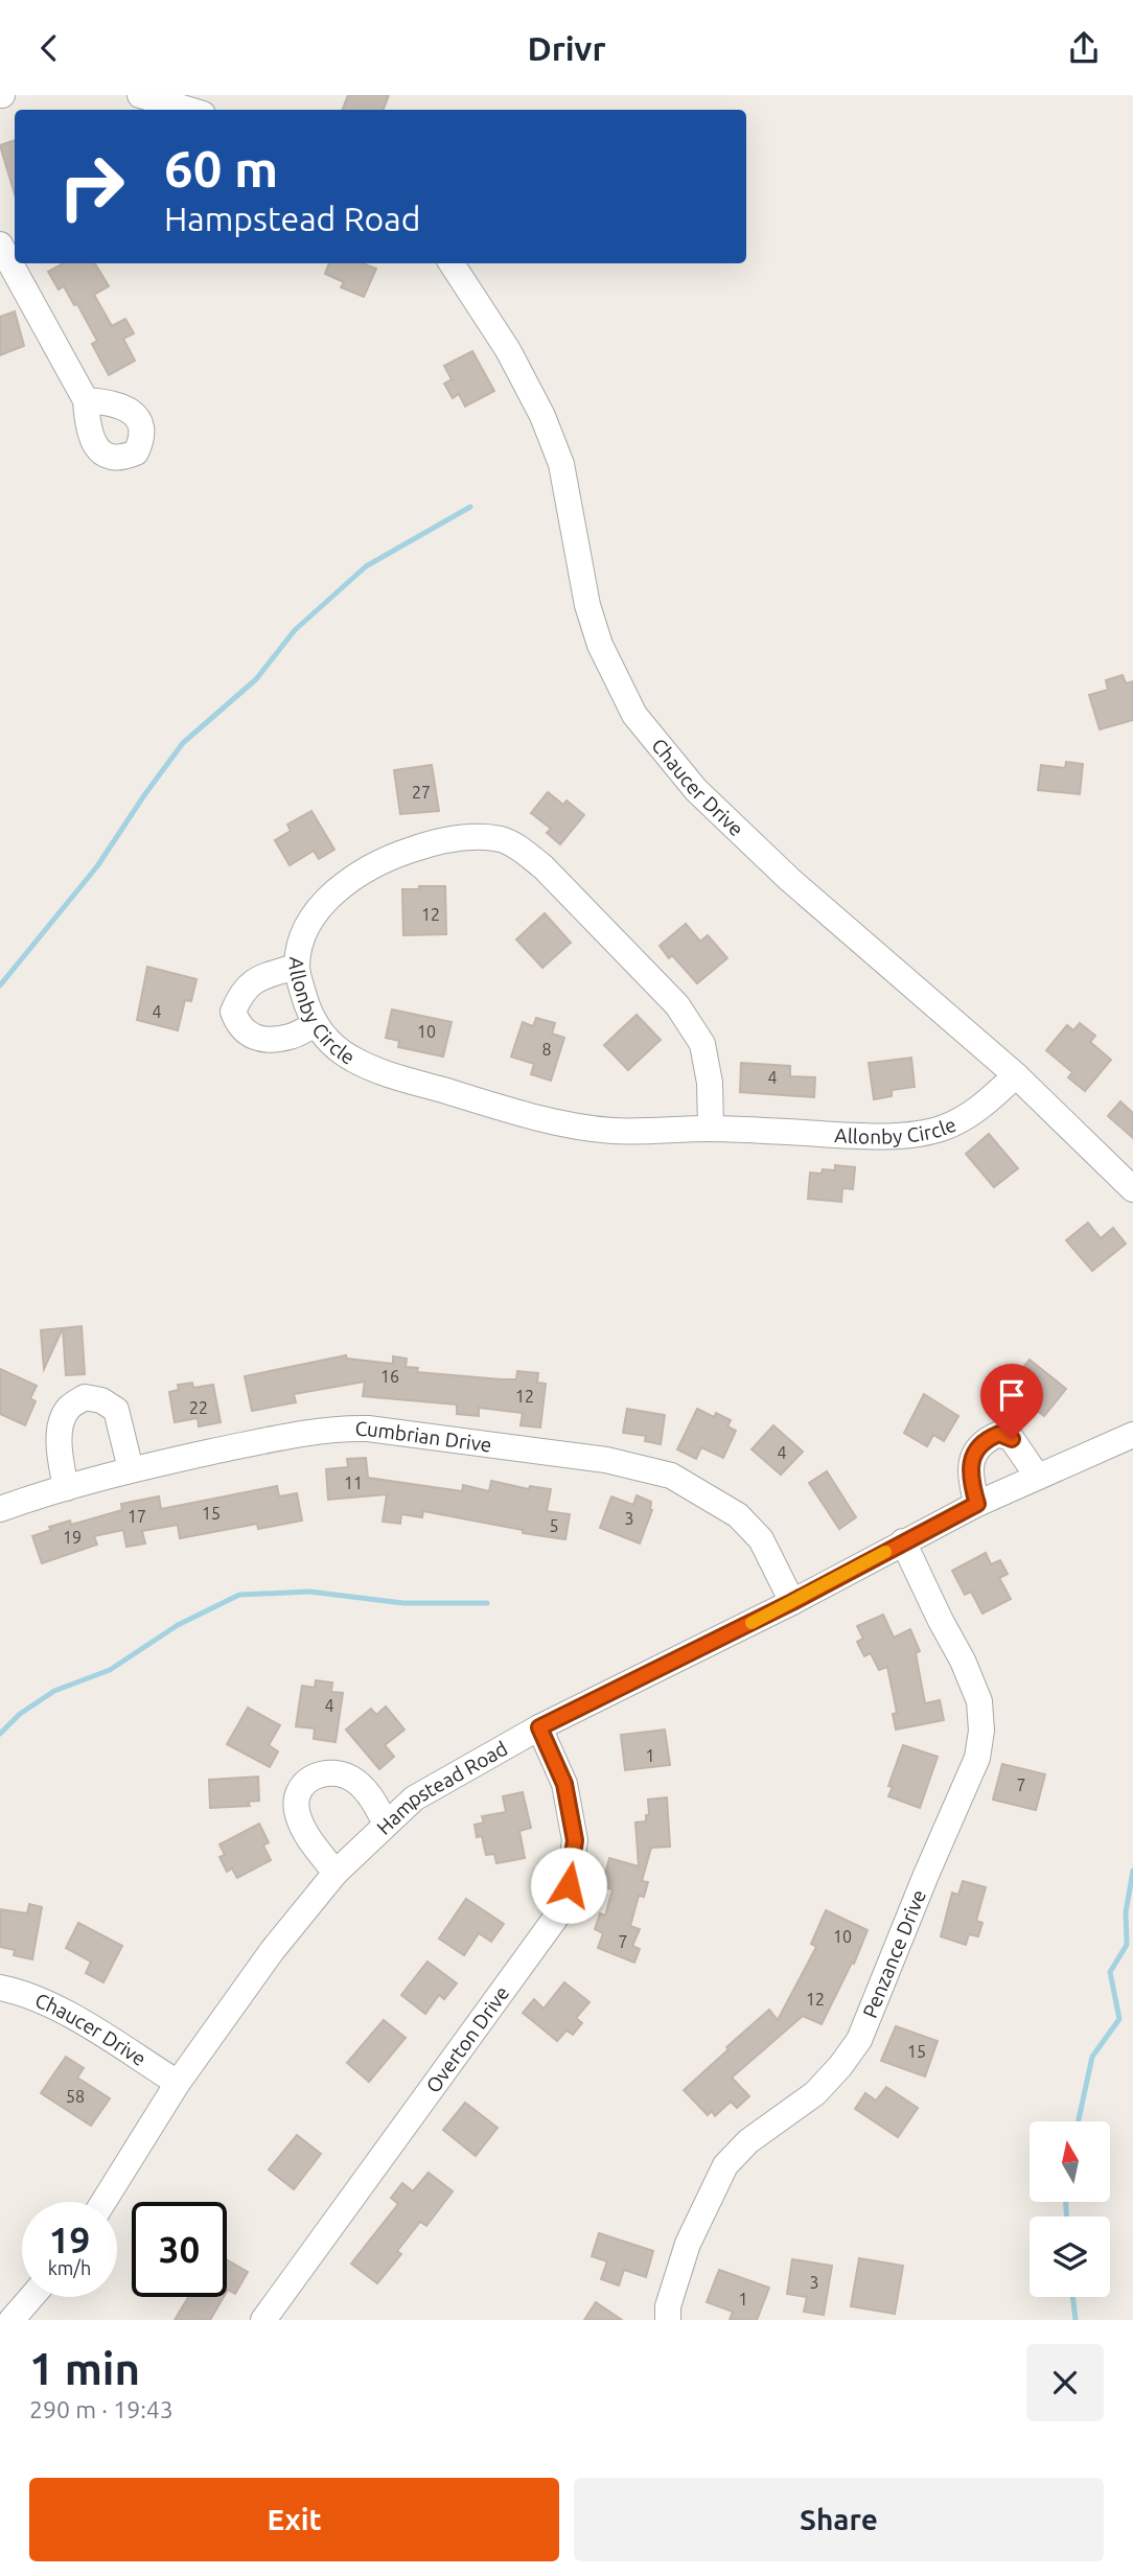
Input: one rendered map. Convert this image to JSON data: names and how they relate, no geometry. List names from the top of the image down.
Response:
{
  "streets": {
    "street": [
      "Chaucer Drive",
      "Allonby Circle",
      "Cumbrian Drive",
      "Hampstead Road",
      "Penzance Drive",
      "Overton Drive"
    ]
  },
  "crossings": [
    ["Chaucer Drive", "Allonby Circle"],
    ["Chaucer Drive", "Hampstead Road"],
    ["Cumbrian Drive", "Hampstead Road"],
    ["Hampstead Road", "Penzance Drive"],
    ["Hampstead Road", "Overton Drive"]
  ],
  "house_numbers": [
    "27",
    "12",
    "4",
    "10",
    "8",
    "4",
    "16",
    "12",
    "22",
    "4",
    "11",
    "15",
    "17",
    "3",
    "5",
    "19",
    "4",
    "1",
    "7",
    "10",
    "7",
    "12",
    "15",
    "58",
    "3",
    "1"
  ],
  "north": "top",
  "page": {
    "header": "Drivr",
    "turn": ["60 m", "Hampstead Road"],
    "speed": "19 km/h",
    "limit": "30",
    "heading": ["1 min", "290 m · 19:43"],
    "buttons": ["Exit", "Share"]
  }
}
